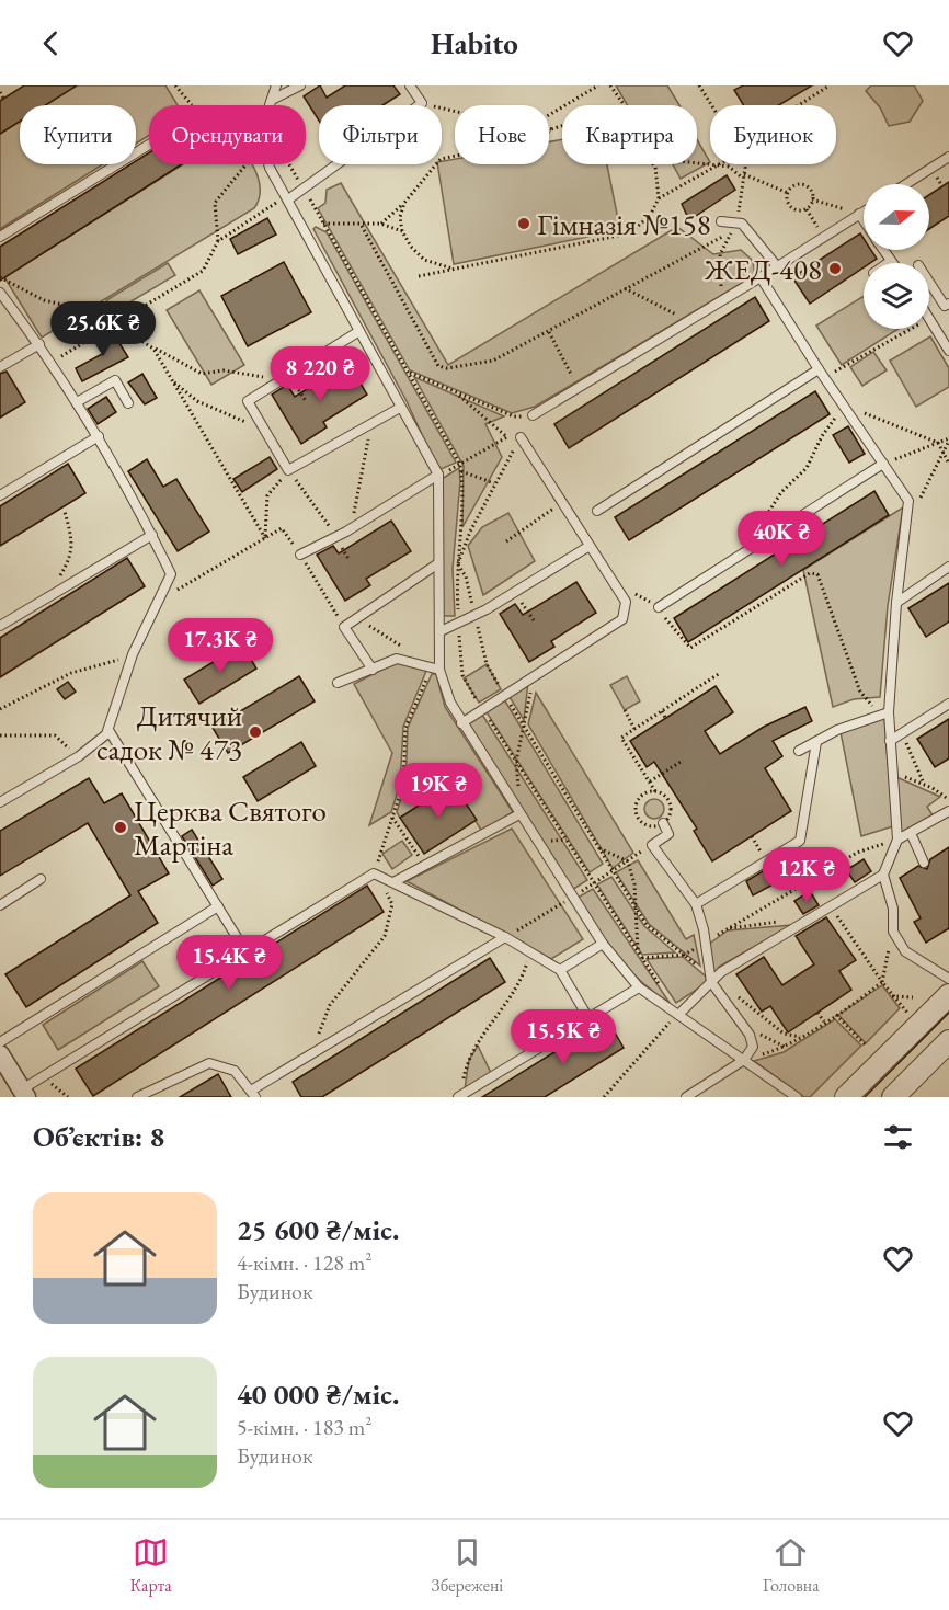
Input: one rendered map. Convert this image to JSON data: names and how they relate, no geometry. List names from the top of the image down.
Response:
{
  "places": [
    "Гімназія №158",
    "ЖЕД-408",
    "Дитячий садок № 473",
    "Церква Святого Мартіна"
  ],
  "north": "right",
  "page": {
    "header": "Habito",
    "chip": [
      "Купити",
      "Орендувати",
      "Фільтри",
      "Нове",
      "Квартира",
      "Будинок"
    ],
    "price": [
      "25.6K ₴",
      "8 220 ₴",
      "40K ₴",
      "17.3K ₴",
      "19K ₴",
      "12K ₴",
      "15.4K ₴",
      "15.5K ₴"
    ],
    "heading": "Об’єктів: 8",
    "list": [
      {
        "name": "25 600 ₴/міс.",
        "note": "4-кімн. · 128 m² · Будинок"
      },
      {
        "name": "40 000 ₴/міс.",
        "note": "5-кімн. · 183 m² · Будинок"
      }
    ],
    "tabs": ["Карта", "Збережені", "Головна"]
  }
}
